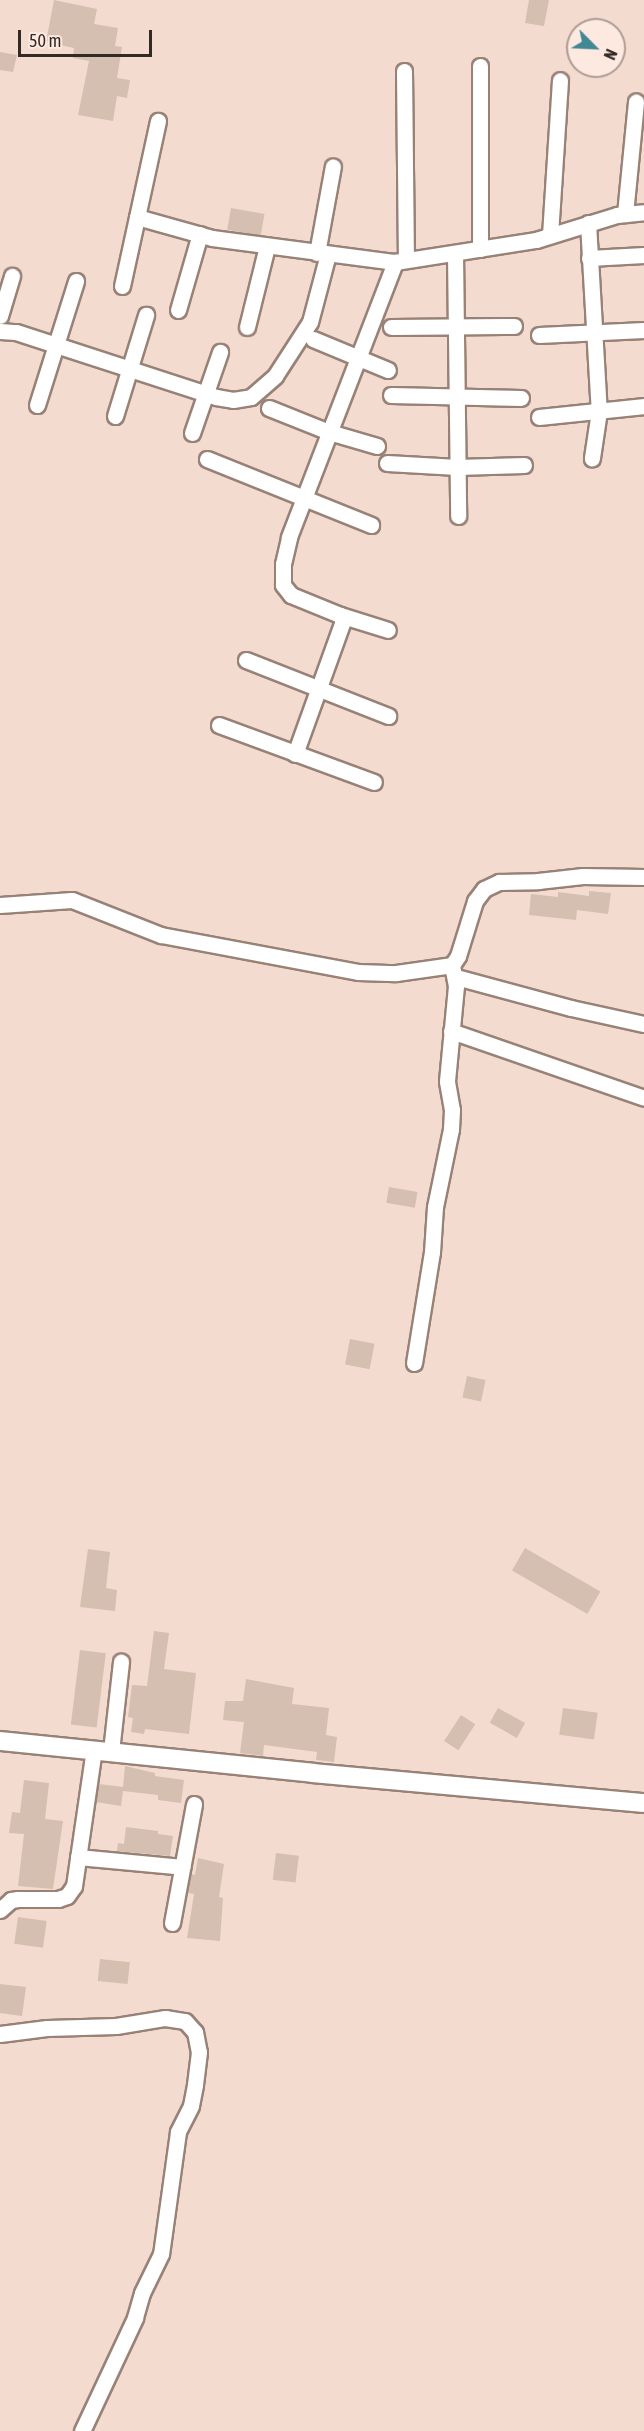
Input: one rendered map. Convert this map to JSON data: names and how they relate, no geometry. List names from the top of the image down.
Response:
{
  "scale_bar": "50 m",
  "north": "bottom right"
}
